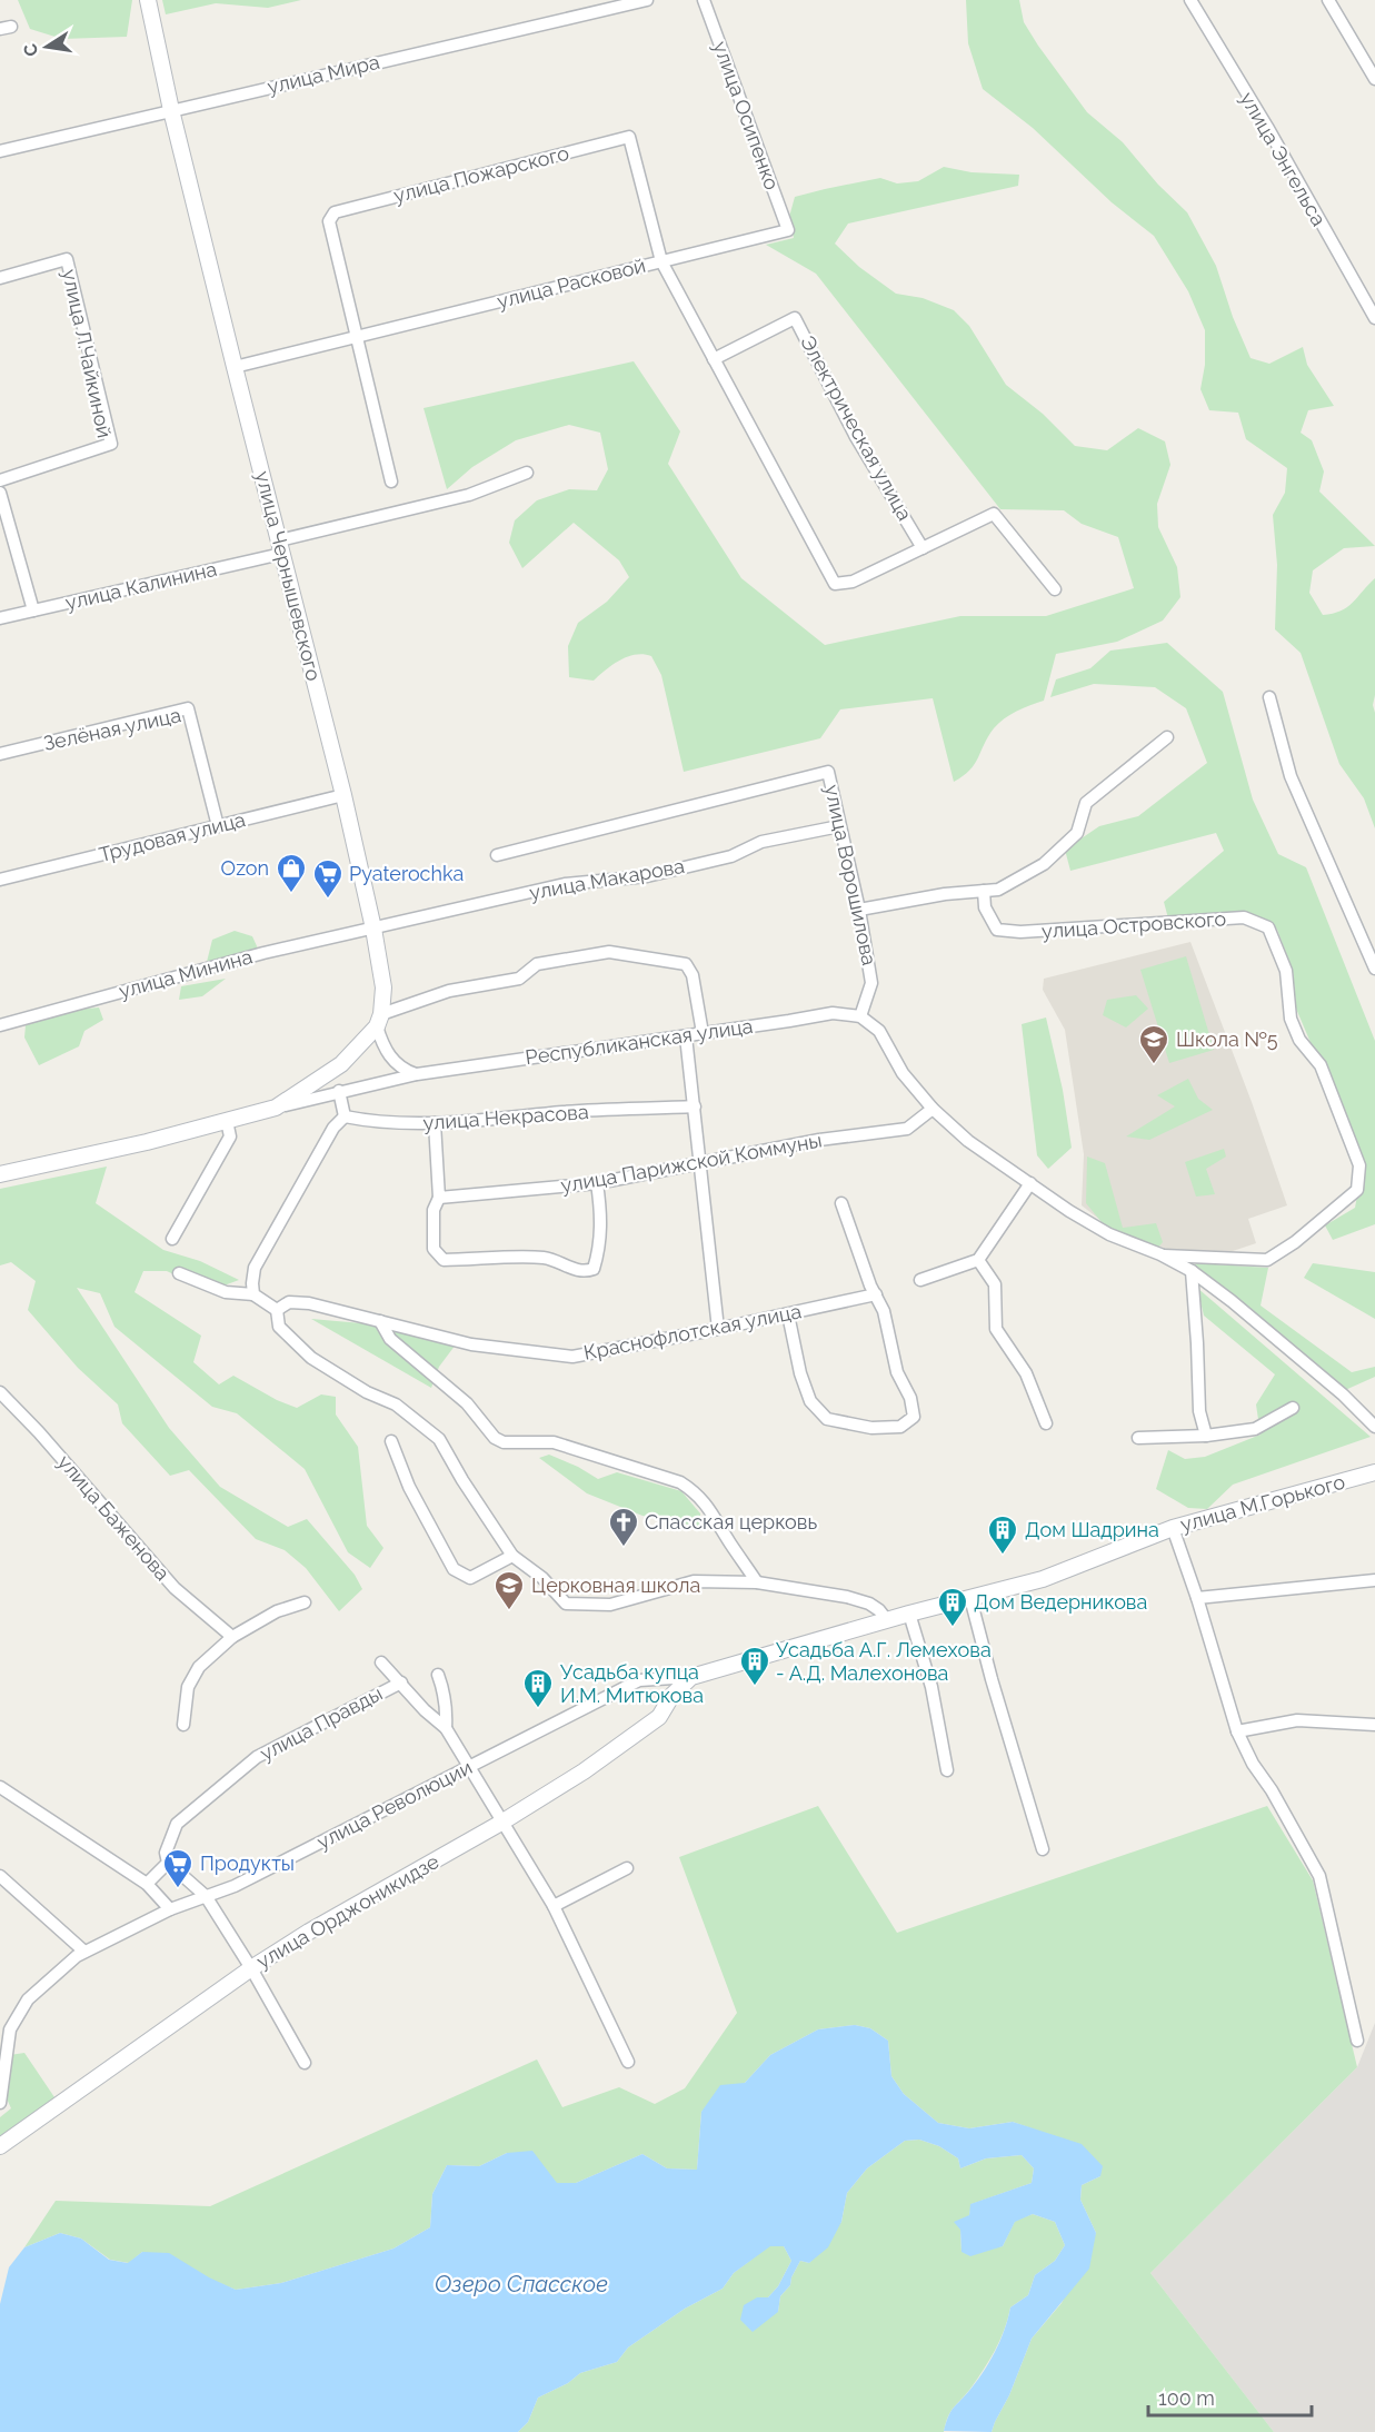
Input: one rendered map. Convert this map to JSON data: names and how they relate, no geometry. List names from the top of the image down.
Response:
{
  "streets": {
    "street": [
      "улица Мира",
      "улица Осипенко",
      "улица Энгельса",
      "улица Пожарского",
      "улица Расковой",
      "улица Л.Чайкиной",
      "Электрическая улица",
      "улица Чернышевского",
      "улица Калинина",
      "Зелёная улица",
      "Трудовая улица",
      "улица Ворошилова",
      "улица Макарова",
      "улица Островского",
      "улица Минина",
      "Республиканская улица",
      "улица Некрасова",
      "улица Парижской Коммуны",
      "Краснофлотская улица",
      "улица М.Горького",
      "улица Баженова",
      "улица Правды",
      "улица Революции",
      "улица Орджоникидзе"
    ]
  },
  "crossings": [
    ["улица Мира", "улица Чернышевского"],
    ["улица Осипенко", "улица Расковой"],
    ["улица Пожарского", "улица Расковой"],
    ["улица Расковой", "улица Чернышевского"],
    ["улица Чернышевского", "улица Калинина"],
    ["улица Чернышевского", "Трудовая улица"],
    ["улица Чернышевского", "улица Макарова"],
    ["улица Чернышевского", "улица Минина"],
    ["Зелёная улица", "Трудовая улица"],
    ["улица Ворошилова", "улица Макарова"],
    ["улица Ворошилова", "Республиканская улица"],
    ["улица Макарова", "улица Минина"],
    ["улица М.Горького", "улица Революции"],
    ["улица М.Горького", "улица Орджоникидзе"],
    ["улица Революции", "улица Орджоникидзе"]
  ],
  "water": ["Озеро Спасское"],
  "places": {
    "shop": ["Ozon"],
    "supermarket": ["Pyaterochka", "Продукты"],
    "school or university": ["Школа №5", "Церковная школа"],
    "church": ["Спасская церковь"],
    "building": [
      "Дом Шадрина",
      "Дом Ведерникова",
      "Усадьба А.Г. Лемехова - А.Д. Малехонова",
      "Усадьба купца И.М. Митюкова"
    ]
  },
  "scale_bar": "100 m",
  "north": "left"
}
